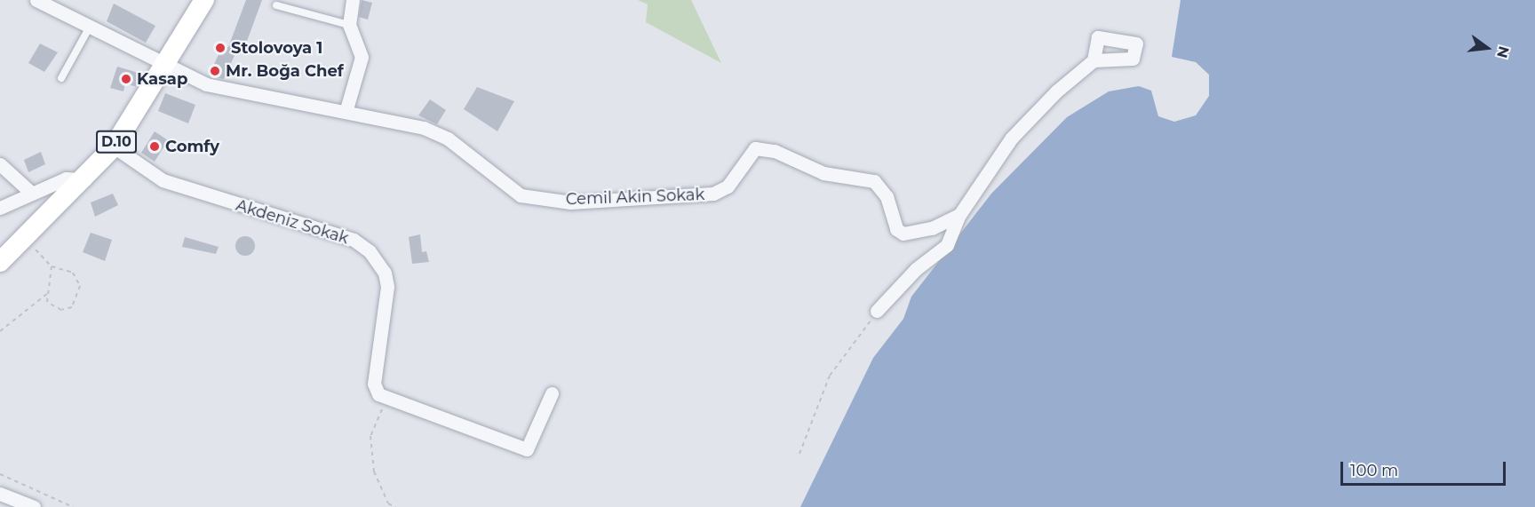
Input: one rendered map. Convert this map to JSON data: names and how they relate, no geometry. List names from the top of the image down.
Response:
{
  "streets": {
    "main road": ["D.10"],
    "street": ["Cemil Akin Sokak", "Akdeniz Sokak"]
  },
  "crossings": [
    ["D.10", "Cemil Akin Sokak"],
    ["D.10", "Akdeniz Sokak"]
  ],
  "places": [
    "Stolovoya 1",
    "Mr. Boğa Chef",
    "Kasap",
    "Comfy"
  ],
  "scale_bar": "100 m",
  "north": "right"
}
